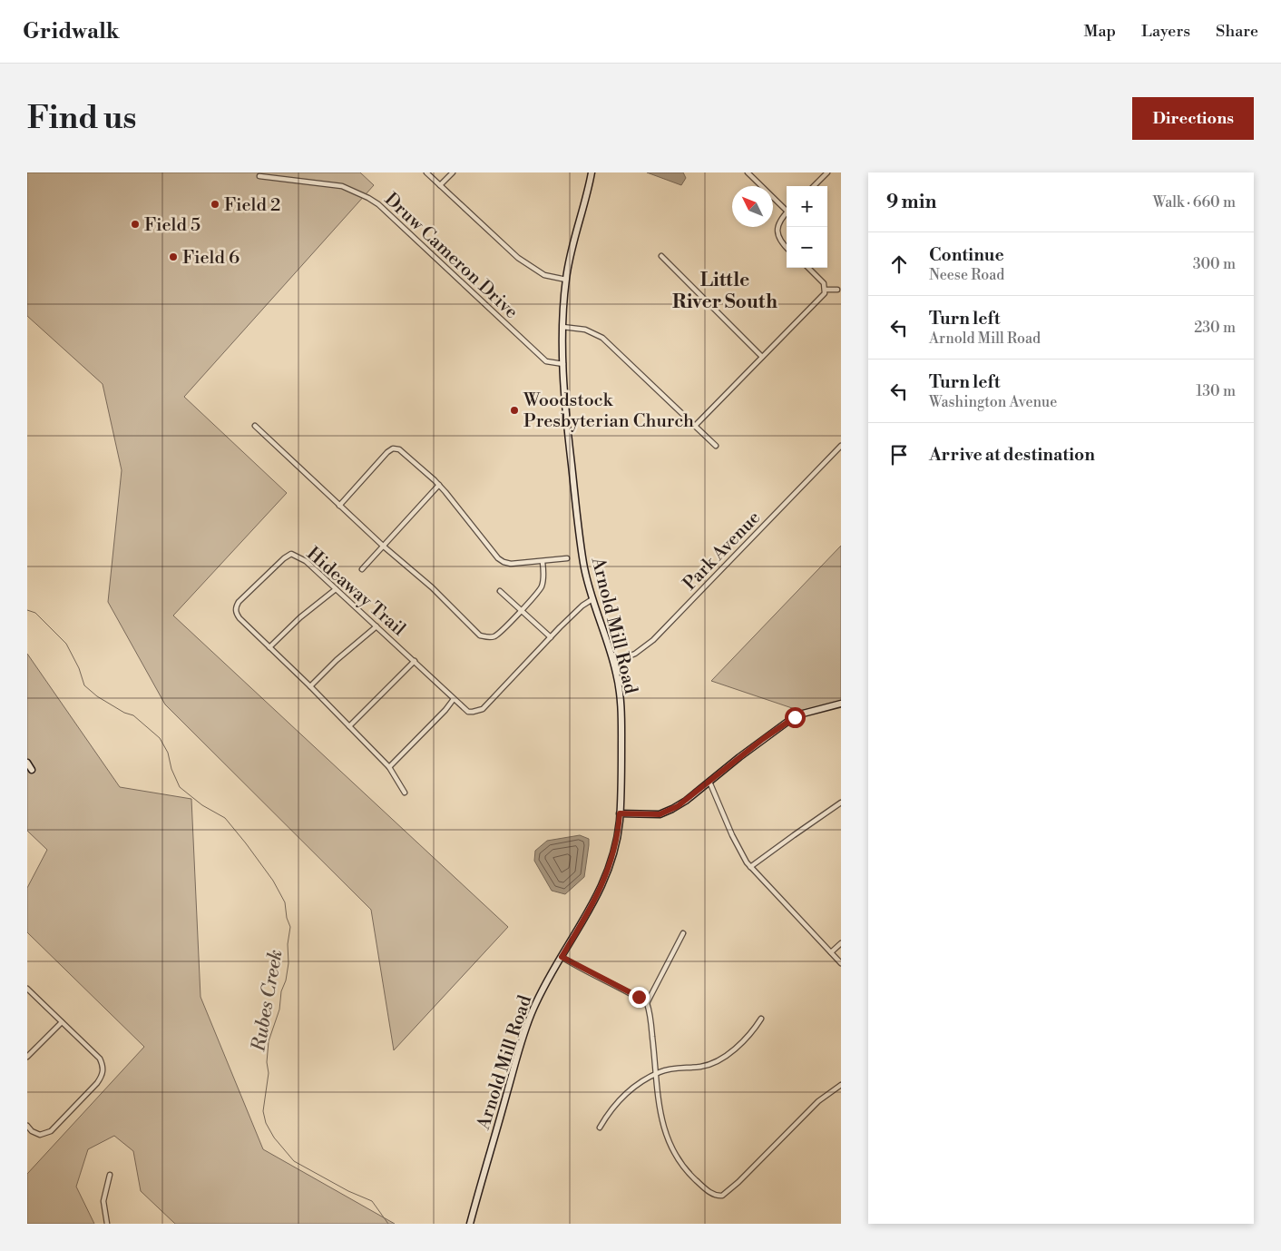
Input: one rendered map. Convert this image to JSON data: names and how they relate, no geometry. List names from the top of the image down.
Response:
{
  "streets": {
    "main road": ["Arnold Mill Road"],
    "street": ["Druw Cameron Drive", "Park Avenue", "Hideaway Trail"]
  },
  "crossings": [
    ["Druw Cameron Drive", "Arnold Mill Road"],
    ["Park Avenue", "Arnold Mill Road"]
  ],
  "districts": ["Little River South"],
  "water": ["Rubes Creek"],
  "places": [
    "Field 2",
    "Field 5",
    "Field 6",
    "Woodstock Presbyterian Church"
  ],
  "north": "top left",
  "page": {
    "header": "Gridwalk",
    "nav": ["Map", "Layers", "Share"],
    "buttons": "Directions",
    "title": "Find us",
    "heading": ["9 min", "Walk · 660 m"],
    "map_buttons": ["+", "−"],
    "list": [
      ["Continue", "Neese Road", "300 m"],
      ["Turn left", "Arnold Mill Road", "230 m"],
      ["Turn left", "Washington Avenue", "130 m"],
      "Arrive at destination"
    ]
  }
}
